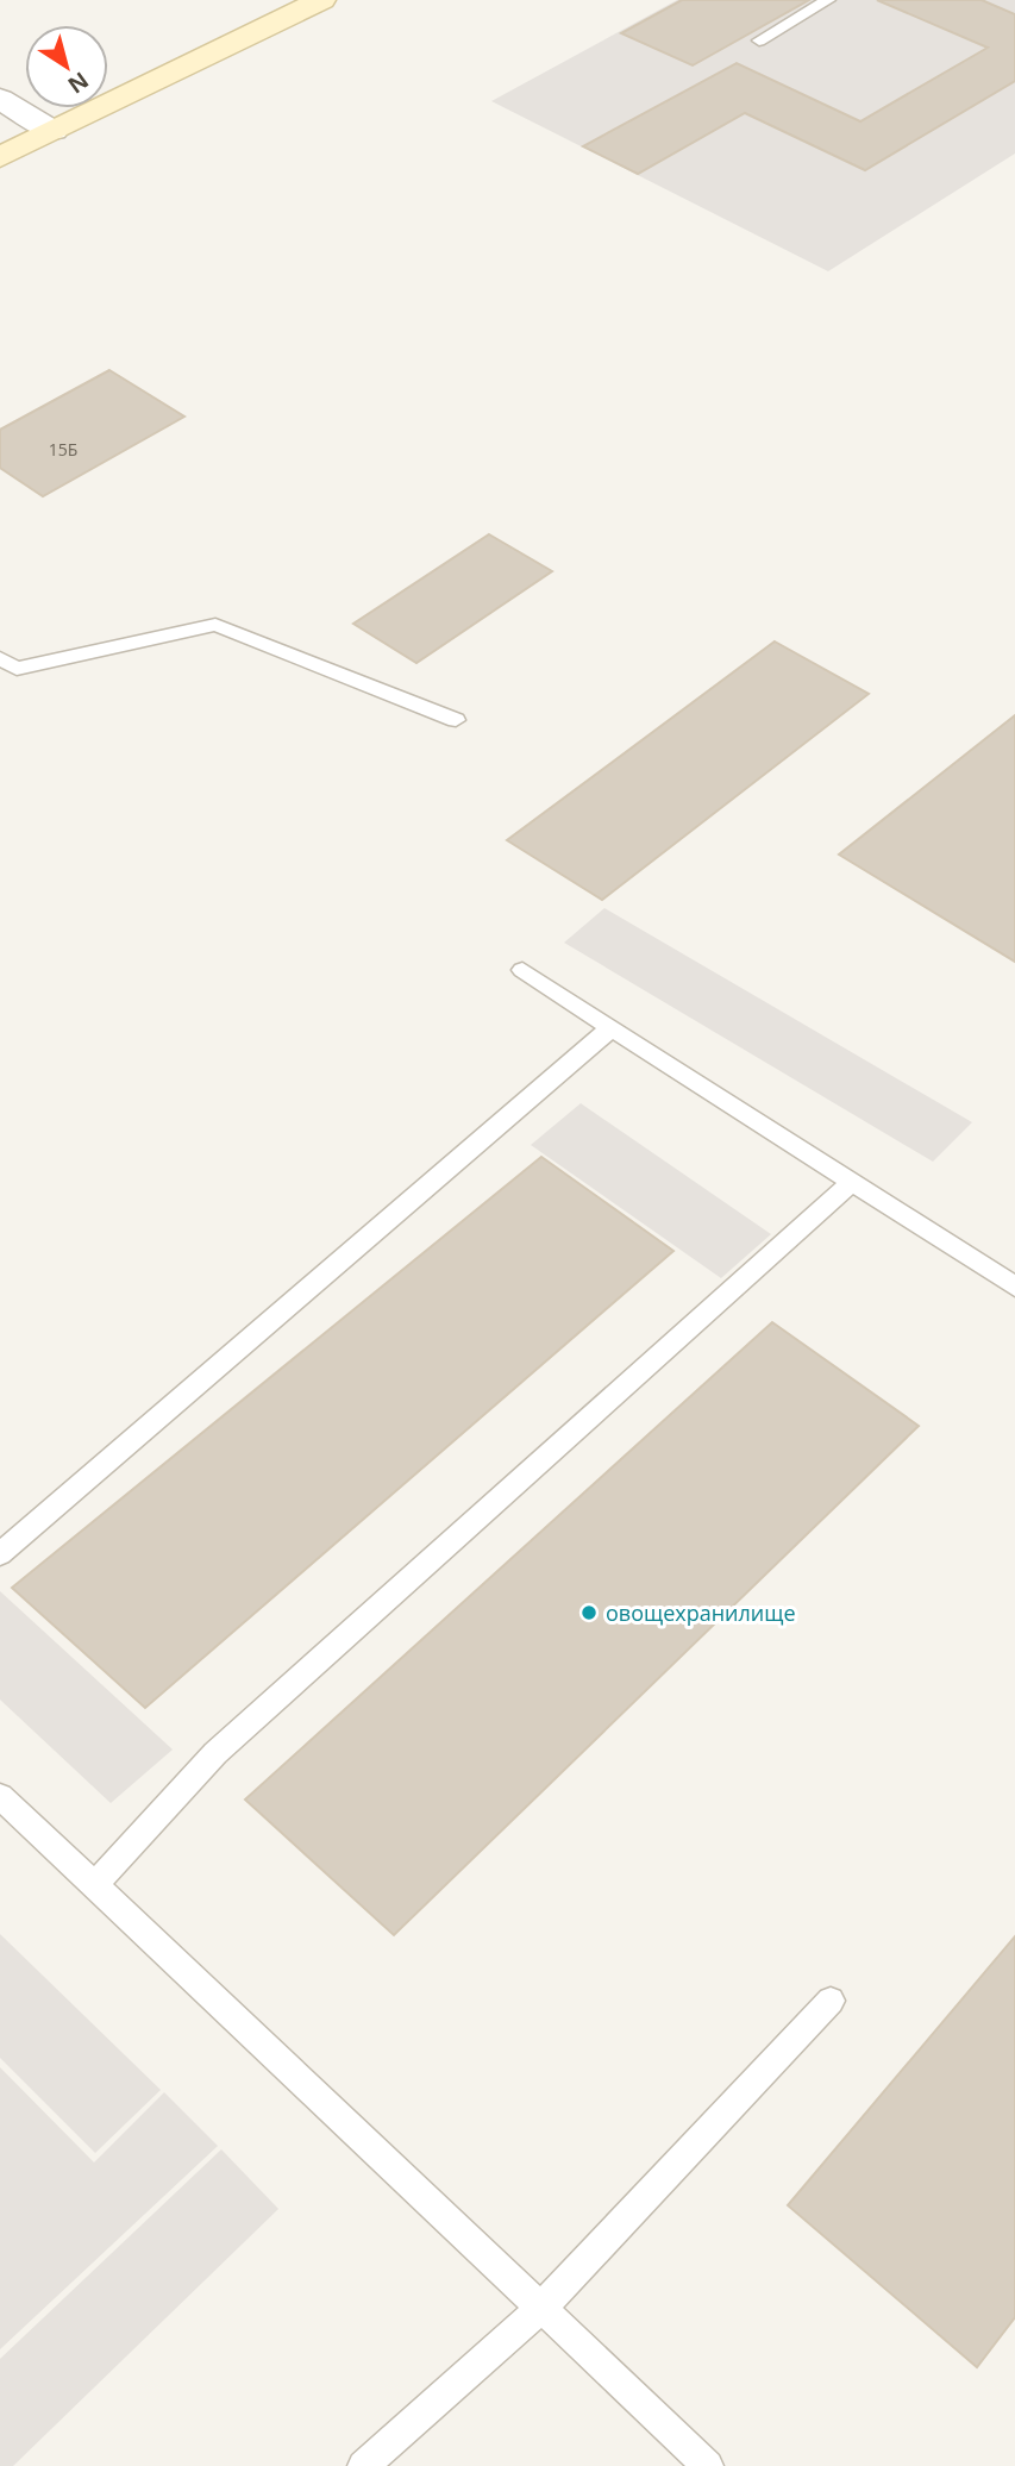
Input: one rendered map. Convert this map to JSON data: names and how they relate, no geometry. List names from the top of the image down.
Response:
{
  "places": ["овощехранилище"],
  "house_numbers": ["15Б"],
  "north": "bottom right"
}
